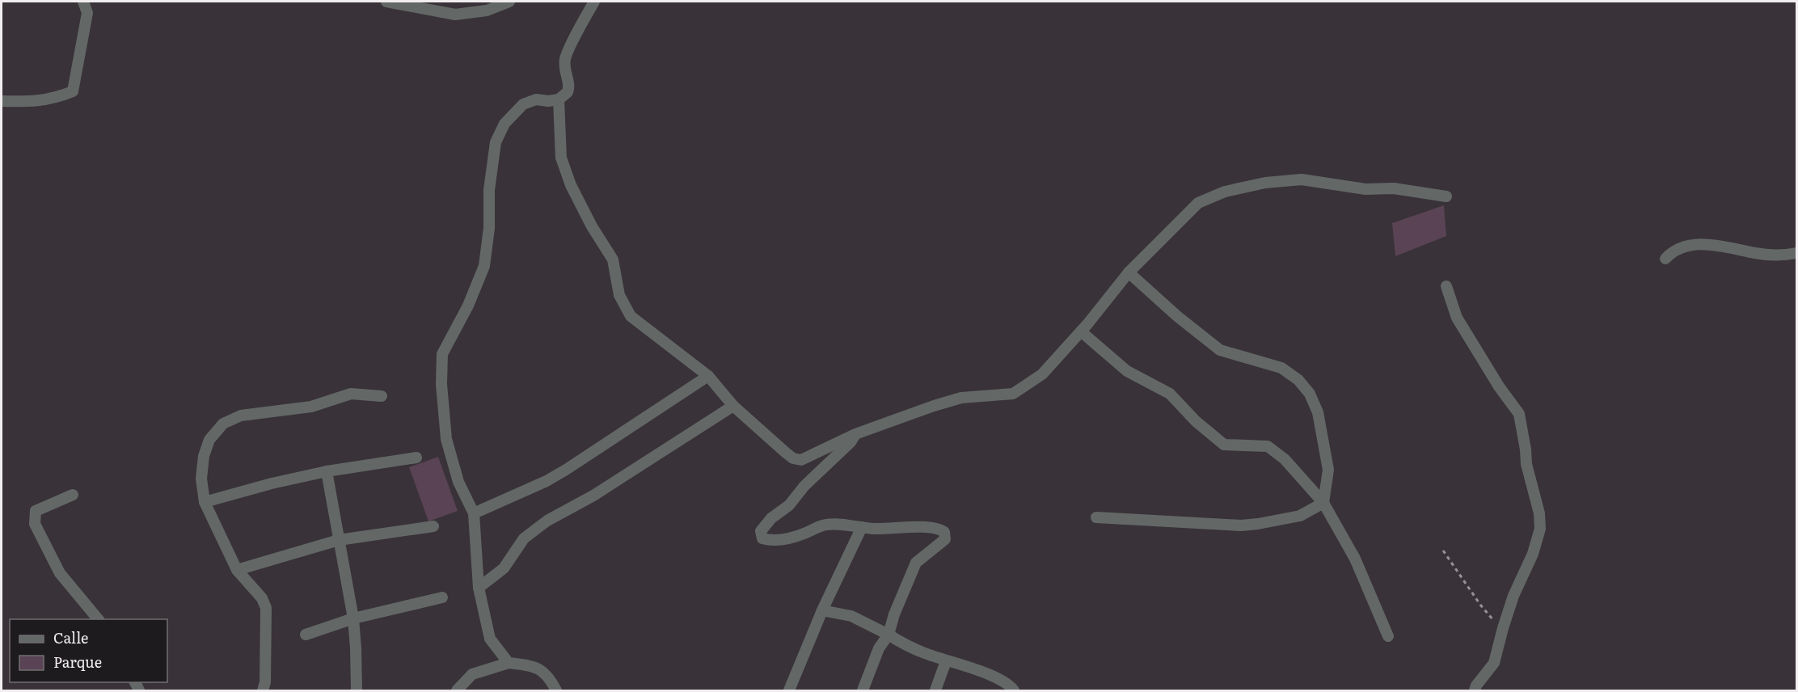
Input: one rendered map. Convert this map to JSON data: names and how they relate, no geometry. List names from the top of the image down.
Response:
{
  "legend": ["Calle", "Parque"]
}
